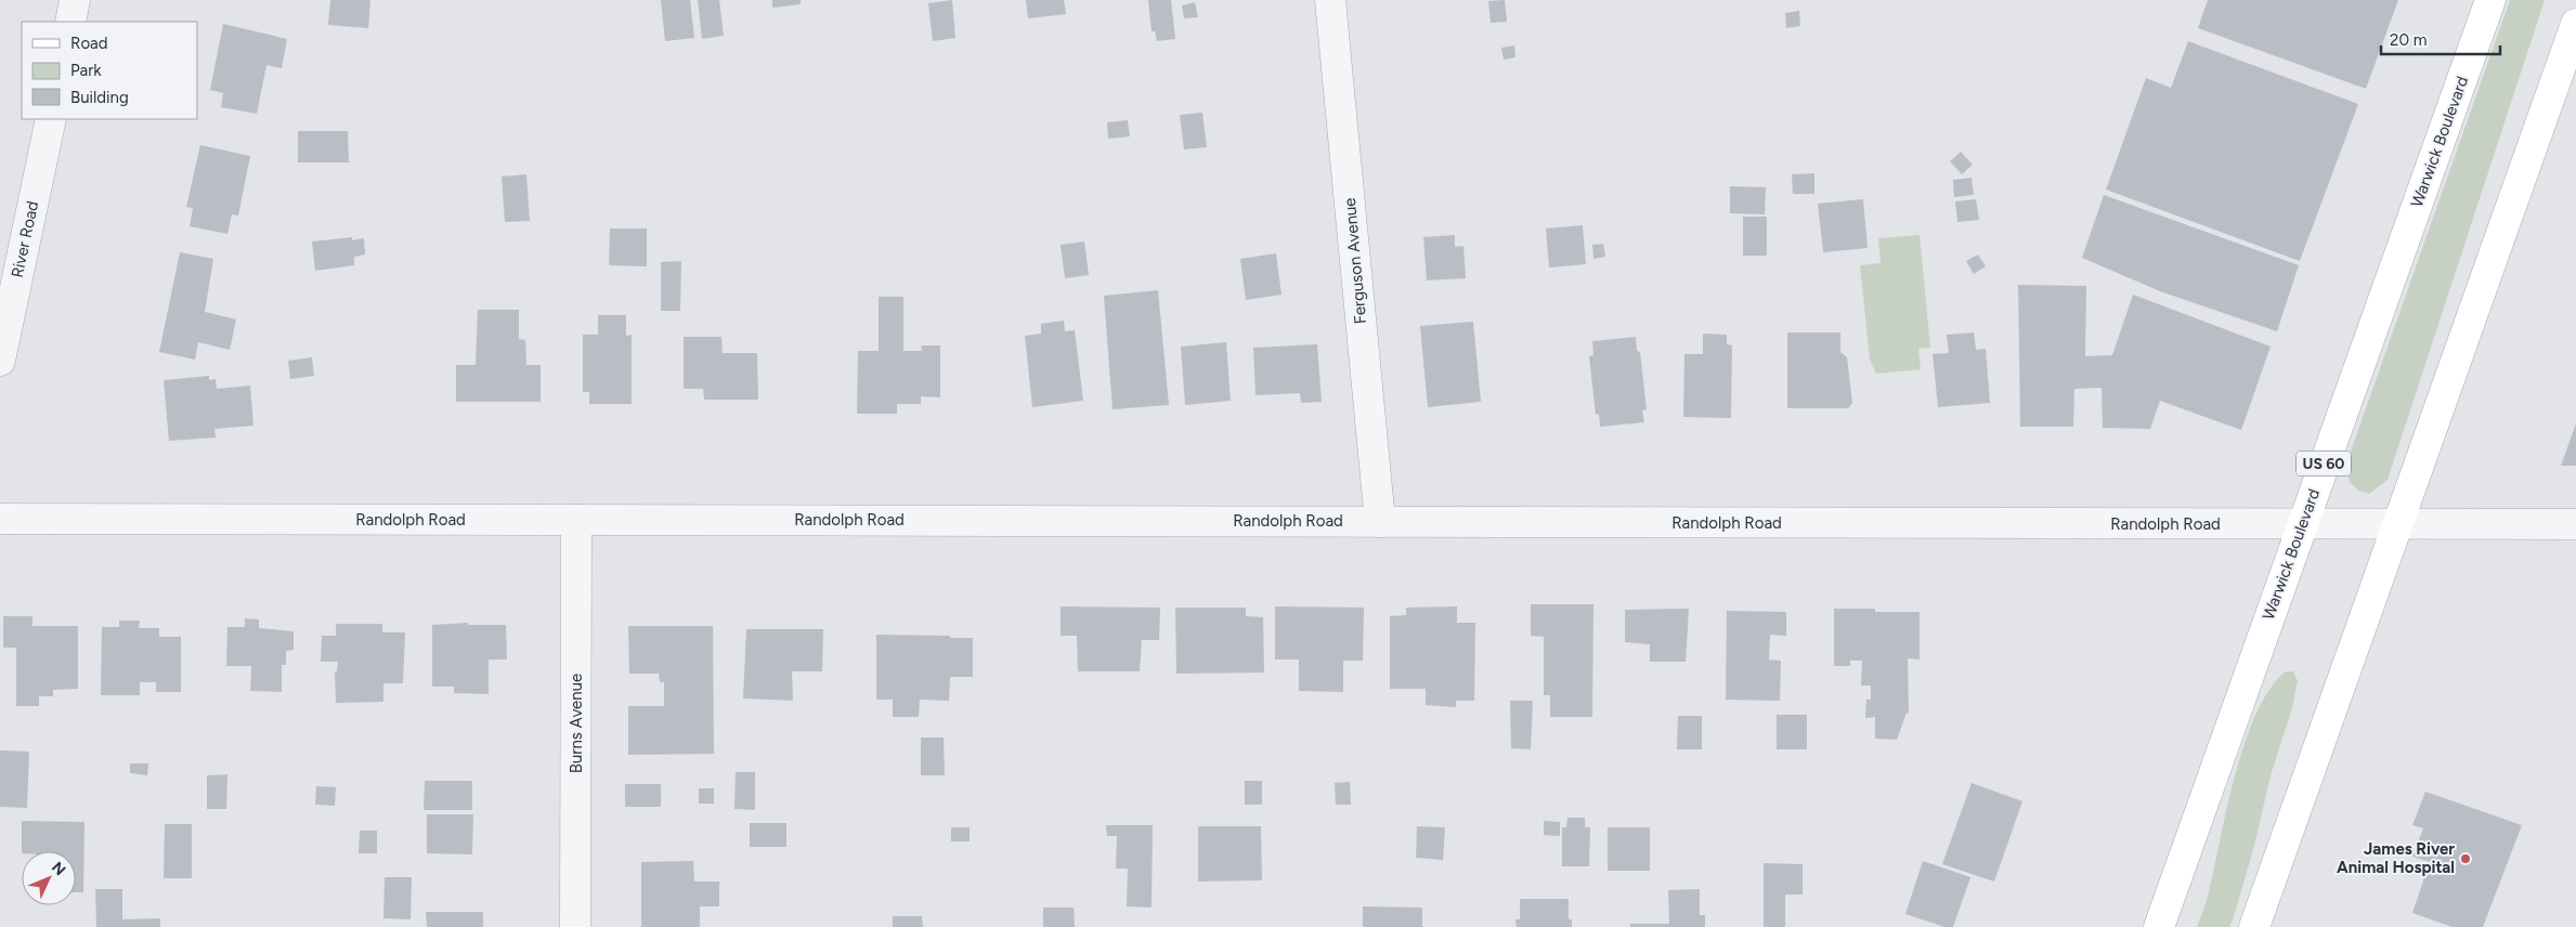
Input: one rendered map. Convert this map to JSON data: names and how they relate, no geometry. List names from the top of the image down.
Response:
{
  "streets": {
    "main road": ["Warwick Boulevard", "US 60"],
    "street": [
      "River Road",
      "Ferguson Avenue",
      "Randolph Road",
      "Burns Avenue"
    ]
  },
  "crossings": [
    ["Warwick Boulevard", "Randolph Road"],
    ["Ferguson Avenue", "Randolph Road"],
    ["Randolph Road", "Burns Avenue"]
  ],
  "places": ["James River Animal Hospital"],
  "legend": ["Road", "Park", "Building"],
  "scale_bar": "20 m",
  "north": "top right"
}
